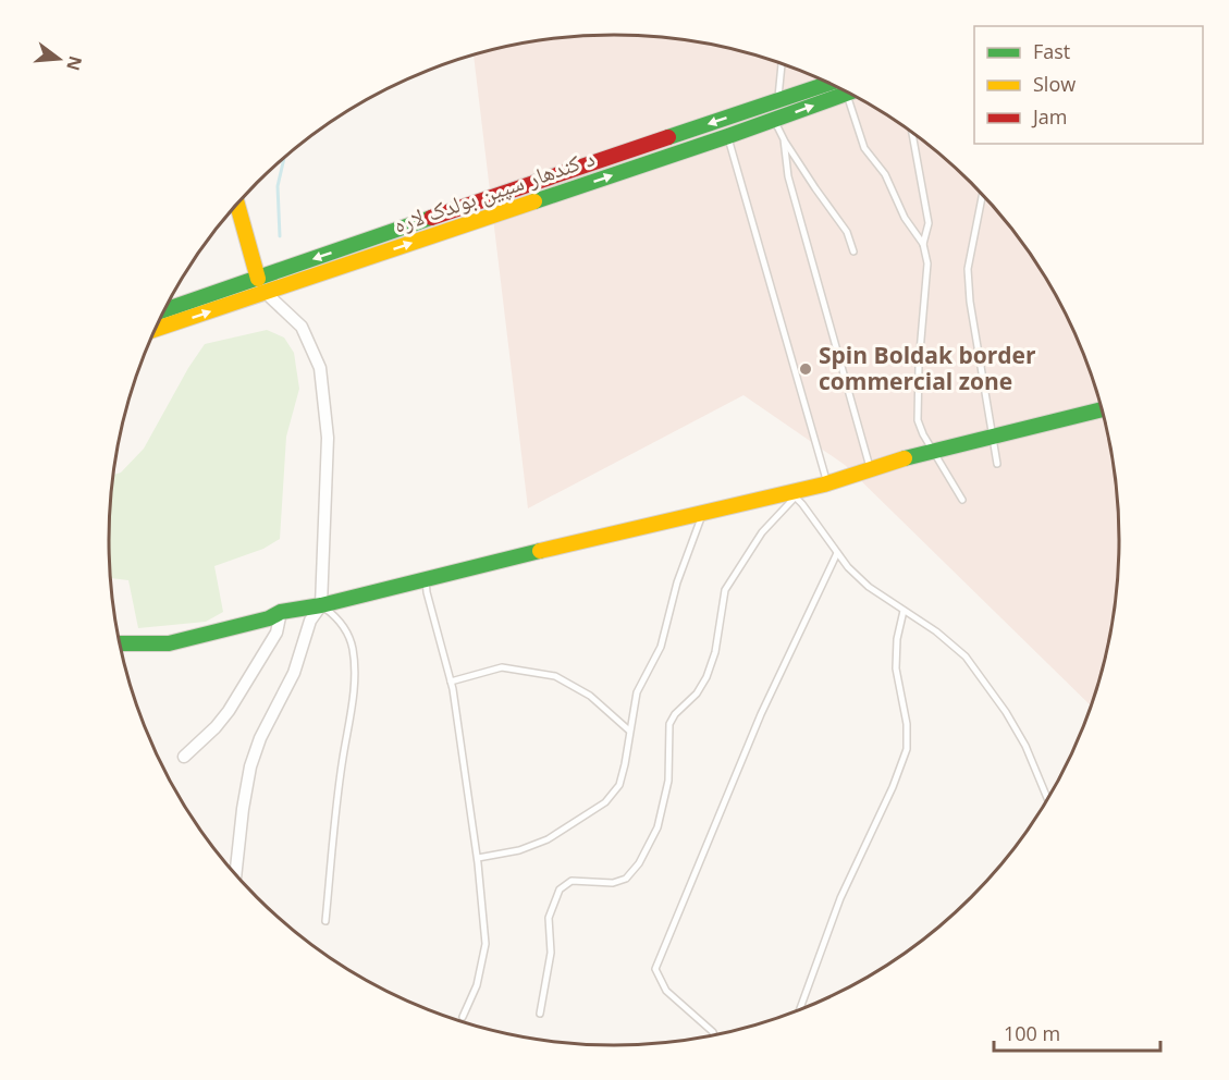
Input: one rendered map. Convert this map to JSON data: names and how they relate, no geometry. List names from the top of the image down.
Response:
{
  "streets": {
    "main road": ["د کندهار سپین بولدک لاره"]
  },
  "places": ["Spin Boldak border commercial zone"],
  "legend": ["Fast", "Slow", "Jam"],
  "scale_bar": "100 m",
  "north": "right"
}
